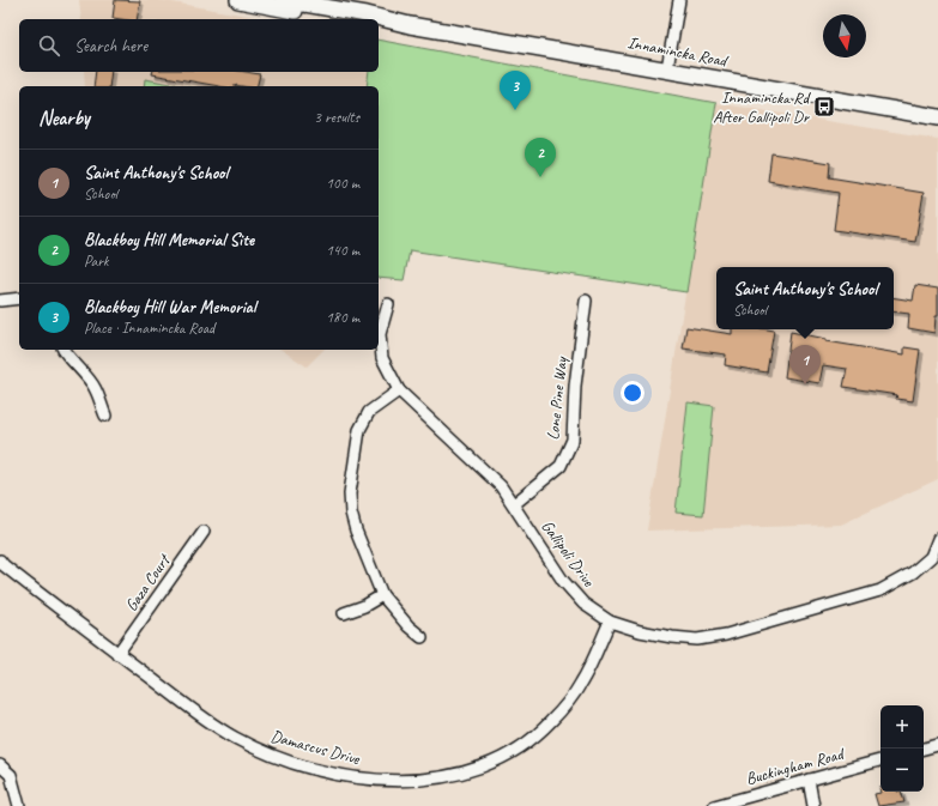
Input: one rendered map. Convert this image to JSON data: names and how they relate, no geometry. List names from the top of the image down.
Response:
{
  "streets": {
    "main road": ["Innamincka Road"],
    "street": [
      "Lone Pine Way",
      "Gallipoli Drive",
      "Gaza Court",
      "Damascus Drive",
      "Buckingham Road"
    ]
  },
  "crossings": [
    ["Lone Pine Way", "Gallipoli Drive"],
    ["Gallipoli Drive", "Damascus Drive"],
    ["Gaza Court", "Damascus Drive"]
  ],
  "places": {
    "bus stop": ["Innamincka Rd After Gallipoli Dr"]
  },
  "north": "bottom",
  "page": {
    "search": "Search here",
    "pins": ["3", "2", "1"],
    "heading": ["Nearby", "3 results"],
    "list": [
      {
        "mark": "1",
        "name": "Saint Anthony's School",
        "note": "School",
        "value": "100 m"
      },
      {
        "mark": "2",
        "name": "Blackboy Hill Memorial Site",
        "note": "Park",
        "value": "140 m"
      },
      {
        "mark": "3",
        "name": "Blackboy Hill War Memorial",
        "note": "Place · Innamincka Road",
        "value": "180 m"
      }
    ],
    "popup": ["Saint Anthony's School", "School"],
    "map_buttons": ["+", "−"]
  }
}
